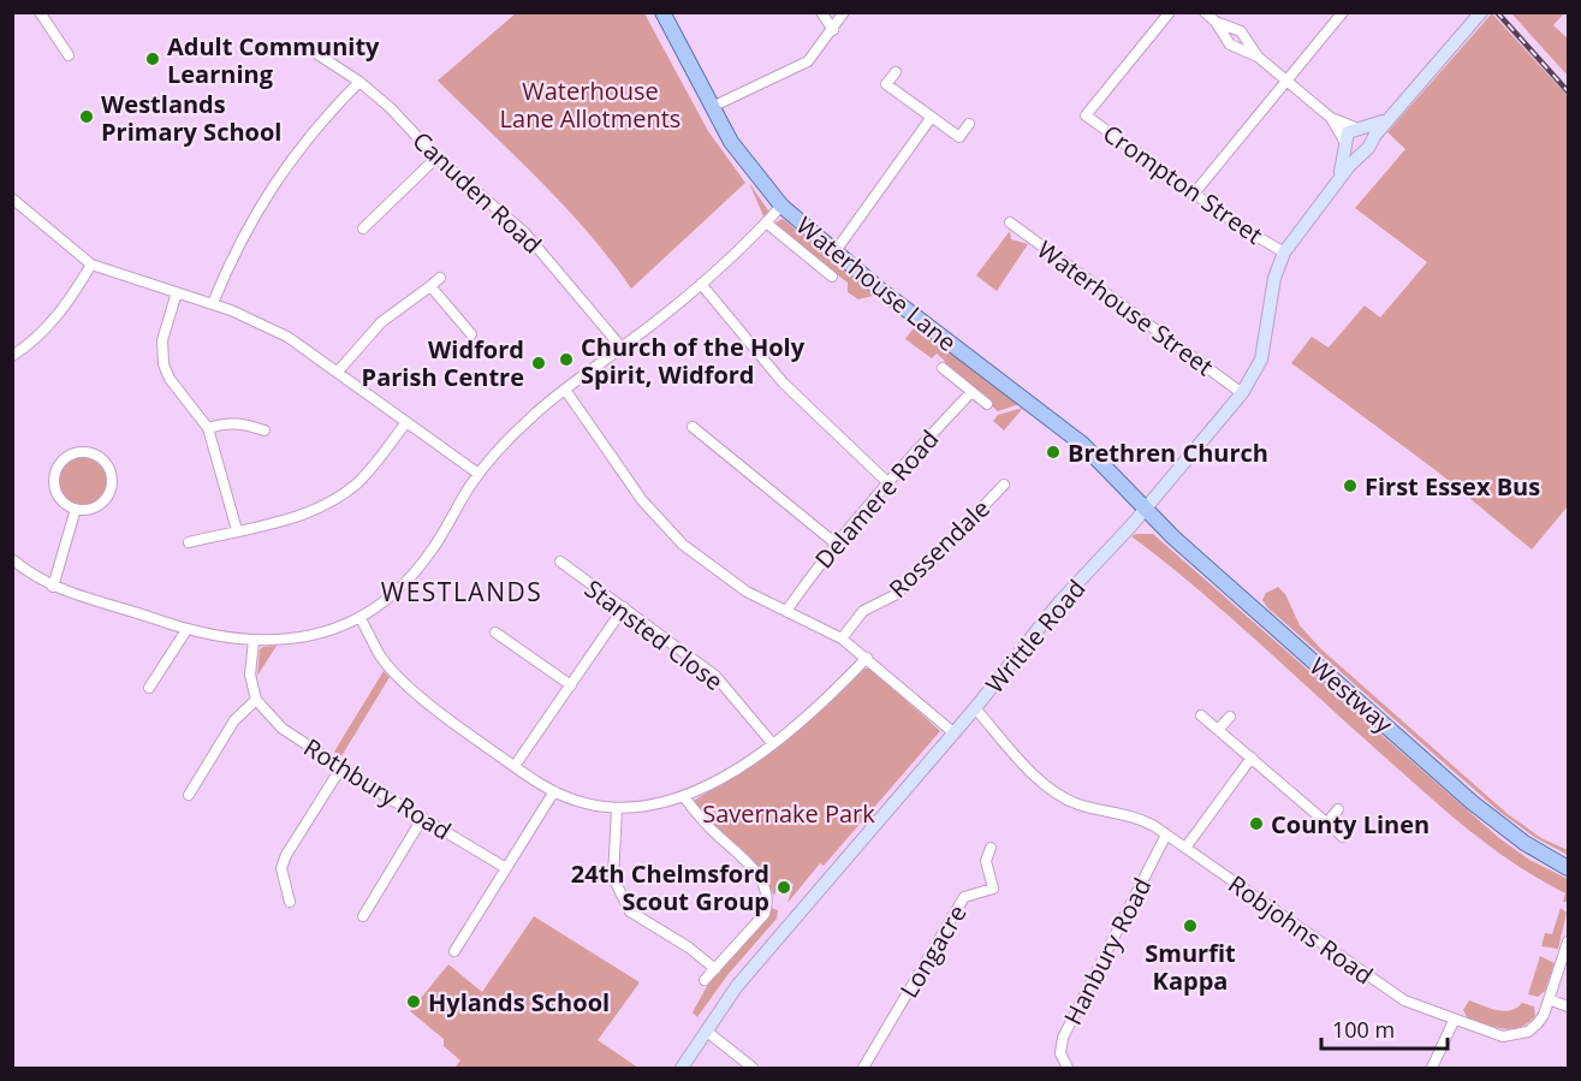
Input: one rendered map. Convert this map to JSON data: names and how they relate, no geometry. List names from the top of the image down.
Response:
{
  "streets": {
    "main road": ["Waterhouse Lane", "Westway"],
    "street": [
      "Crompton Street",
      "Canuden Road",
      "Waterhouse Street",
      "Delamere Road",
      "Rossendale",
      "Stansted Close",
      "Writtle Road",
      "Rothbury Road",
      "Robjohns Road",
      "Longacre",
      "Hanbury Road"
    ]
  },
  "crossings": [
    ["Crompton Street", "Writtle Road"],
    ["Waterhouse Lane", "Writtle Road"],
    ["Waterhouse Lane", "Westway"],
    ["Waterhouse Street", "Writtle Road"],
    ["Writtle Road", "Westway"],
    ["Writtle Road", "Robjohns Road"],
    ["Robjohns Road", "Hanbury Road"]
  ],
  "districts": ["WESTLANDS"],
  "parks": ["Waterhouse Lane Allotments", "Savernake Park"],
  "places": [
    "Adult Community Learning",
    "Westlands Primary School",
    "Church of the Holy Spirit, Widford",
    "Widford Parish Centre",
    "Brethren Church",
    "First Essex Bus",
    "County Linen",
    "24th Chelmsford Scout Group",
    "Smurfit Kappa",
    "Hylands School"
  ],
  "scale_bar": "100 m"
}
